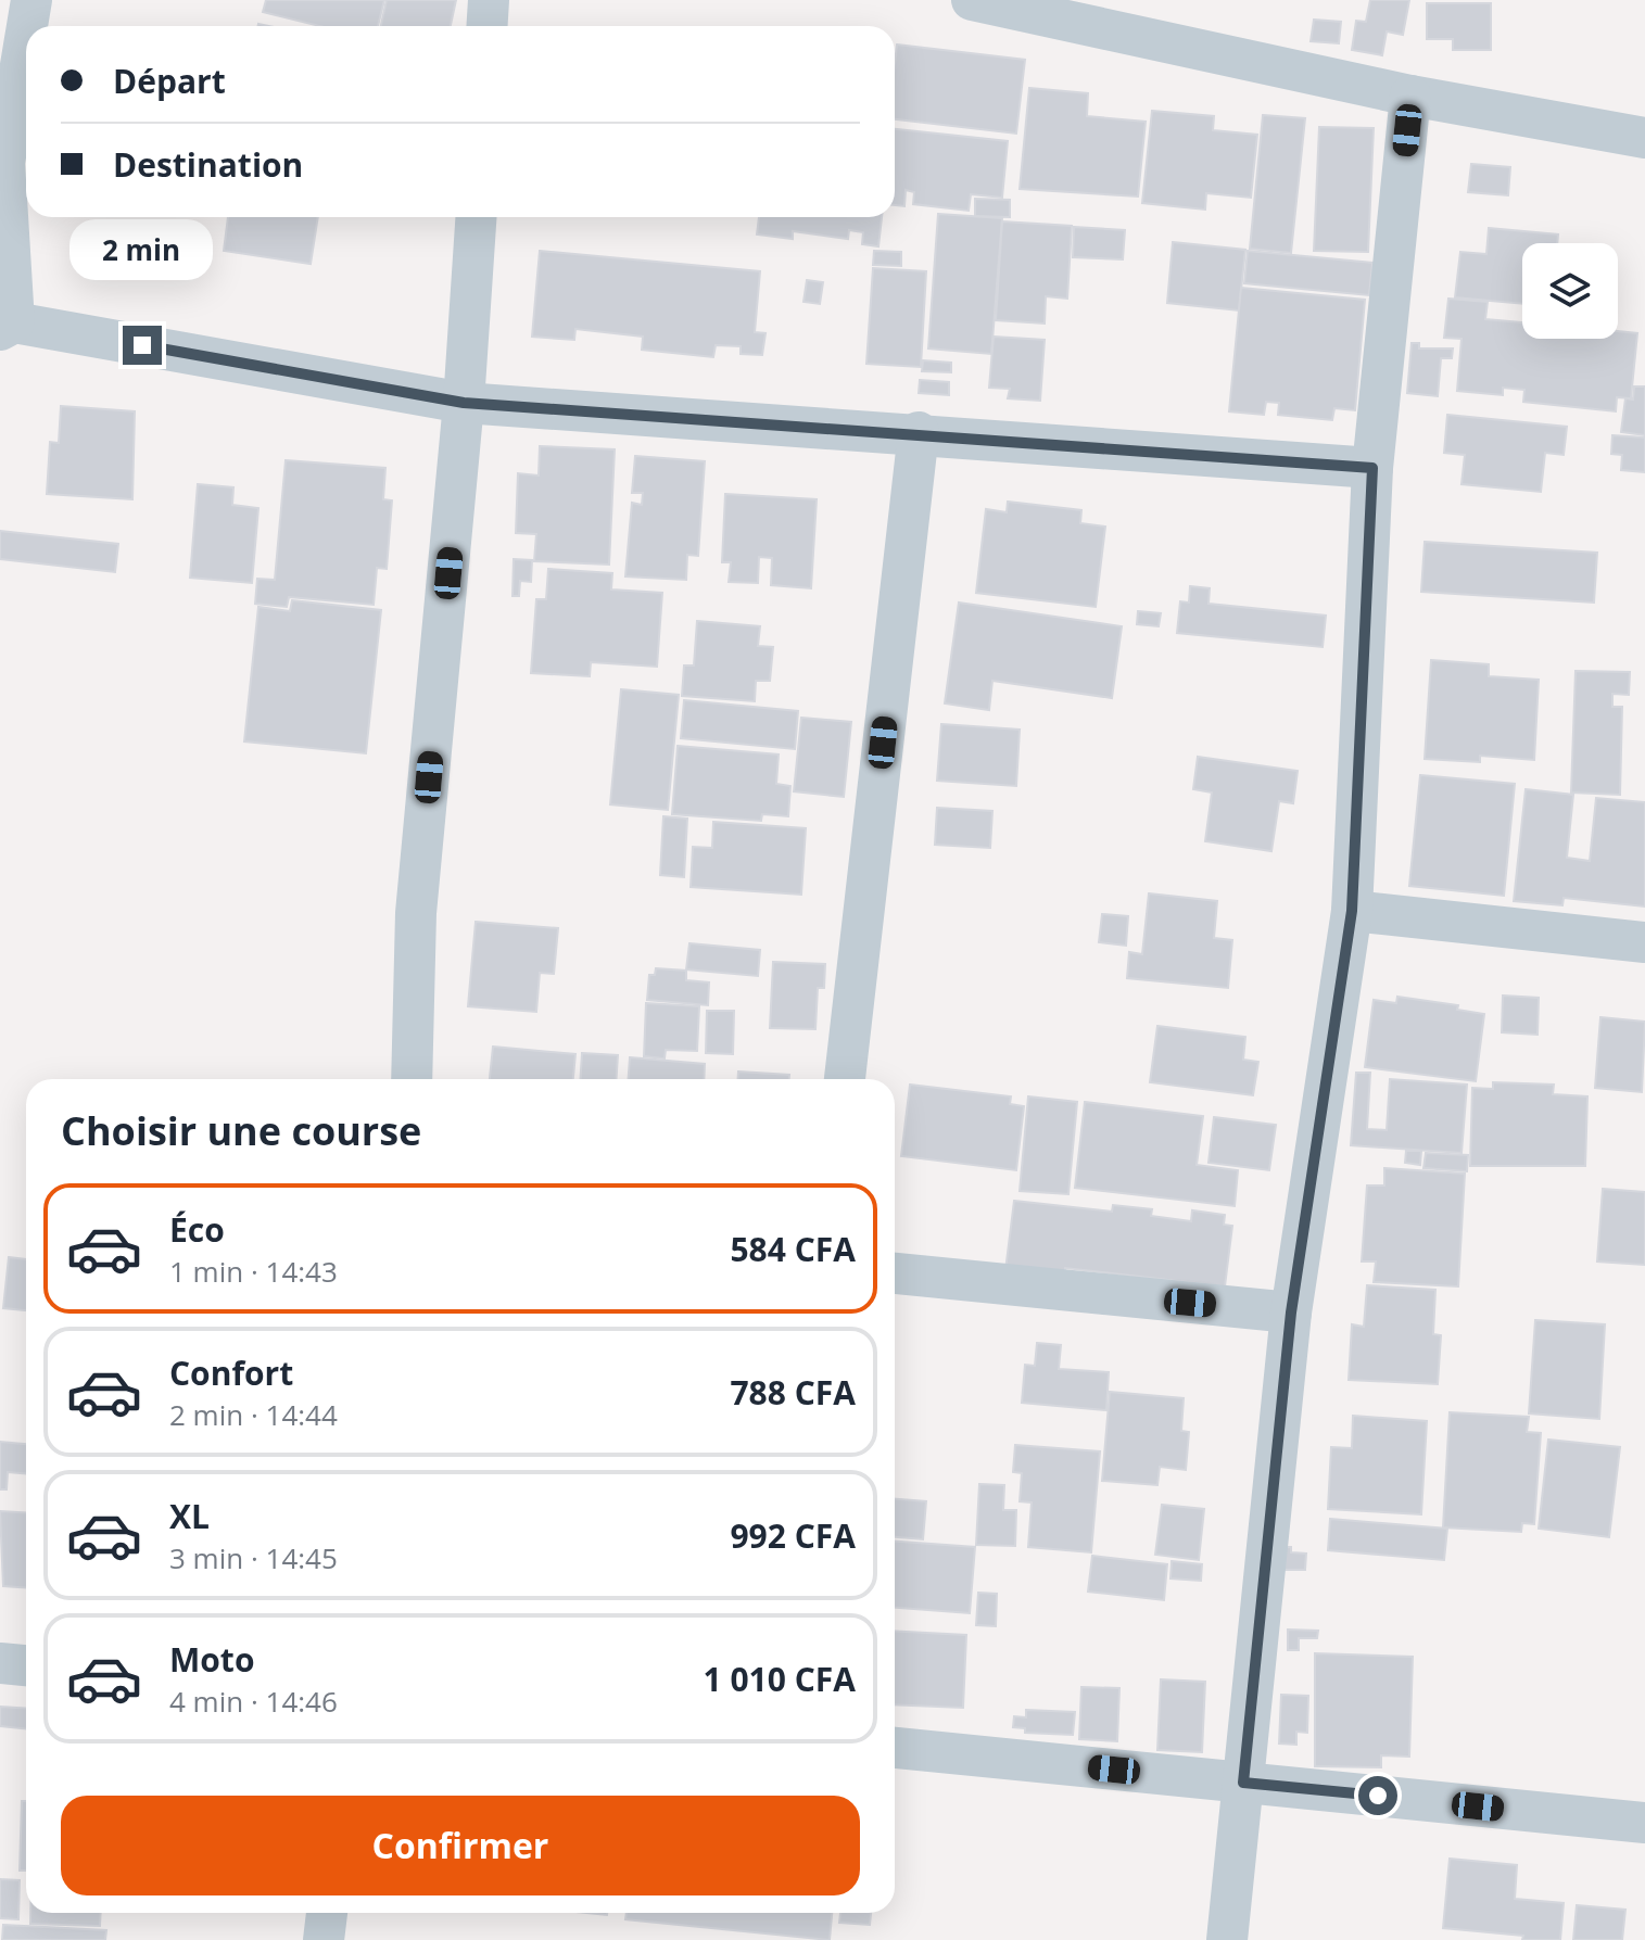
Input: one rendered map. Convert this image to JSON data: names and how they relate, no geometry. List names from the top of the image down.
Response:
{
  "page": {
    "banner": ["Départ", "Destination"],
    "bubble": "2 min",
    "heading": "Choisir une course",
    "list": [
      {
        "name": "Éco",
        "note": "1 min · 14:43",
        "value": "584 CFA"
      },
      {
        "name": "Confort",
        "note": "2 min · 14:44",
        "value": "788 CFA"
      },
      {
        "name": "XL",
        "note": "3 min · 14:45",
        "value": "992 CFA"
      },
      {
        "name": "Moto",
        "note": "4 min · 14:46",
        "value": "1 010 CFA"
      }
    ],
    "buttons": "Confirmer"
  }
}
